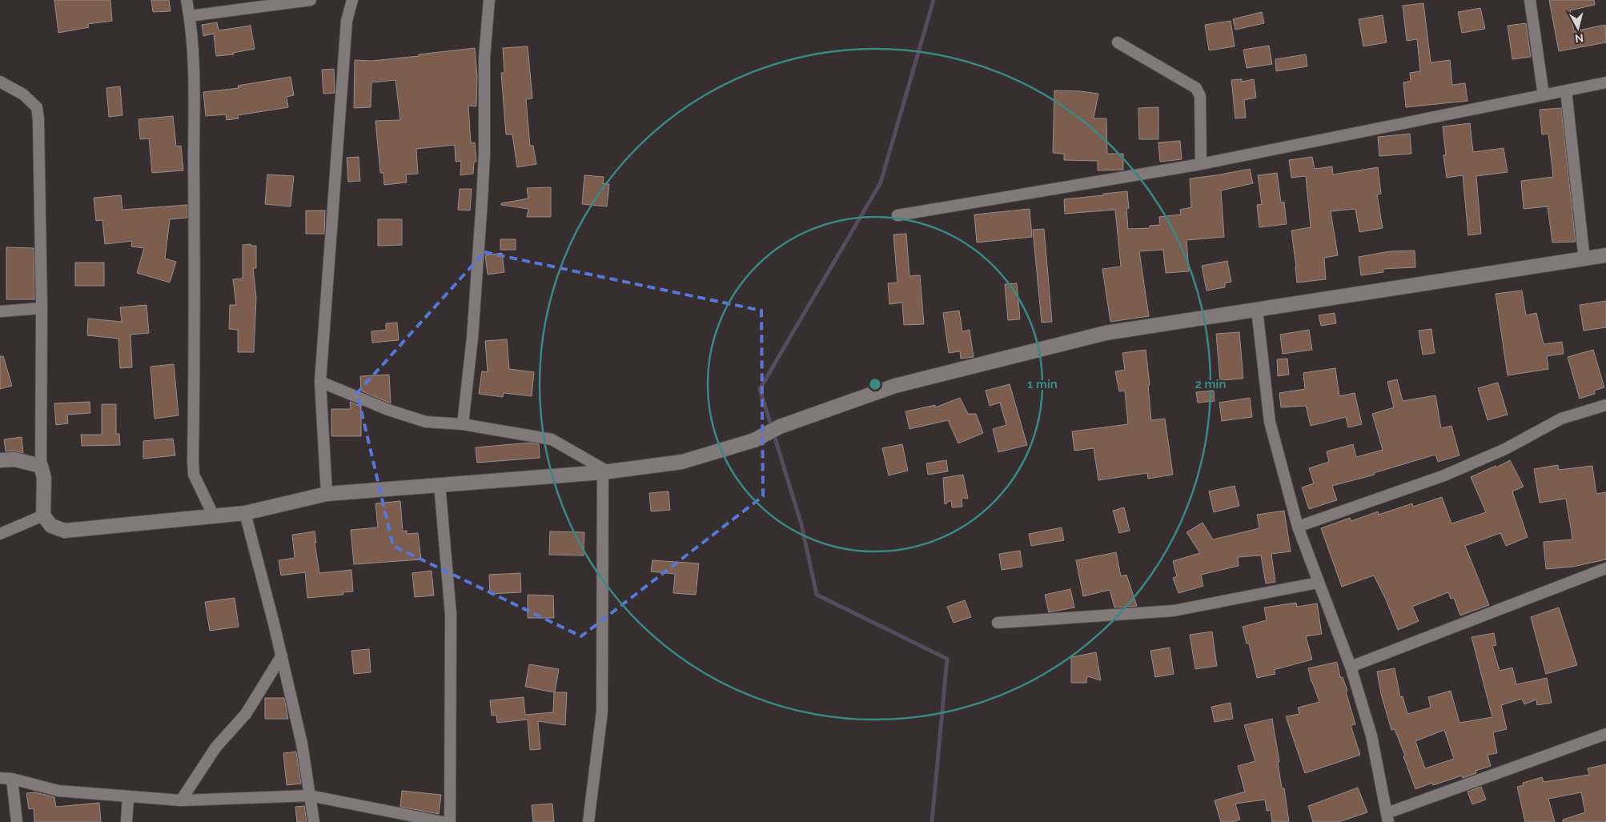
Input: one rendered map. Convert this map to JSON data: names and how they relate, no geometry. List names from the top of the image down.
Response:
{
  "north": "bottom",
  "rings": ["1 min", "2 min"]
}
